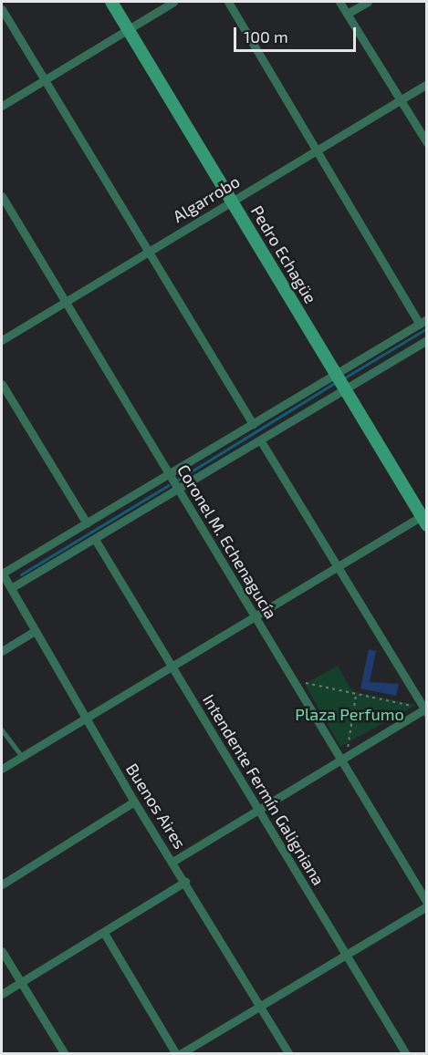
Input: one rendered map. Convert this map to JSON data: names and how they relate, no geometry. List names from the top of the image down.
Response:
{
  "streets": {
    "street": [
      "Algarrobo",
      "Pedro Echagüe",
      "Coronel M. Echenagucía",
      "Intendente Fermín Galigniana",
      "Buenos Aires"
    ]
  },
  "crossings": [
    ["Algarrobo", "Pedro Echagüe"],
    ["Algarrobo", "Coronel M. Echenagucía"]
  ],
  "parks": ["Plaza Perfumo"],
  "scale_bar": "100 m"
}
